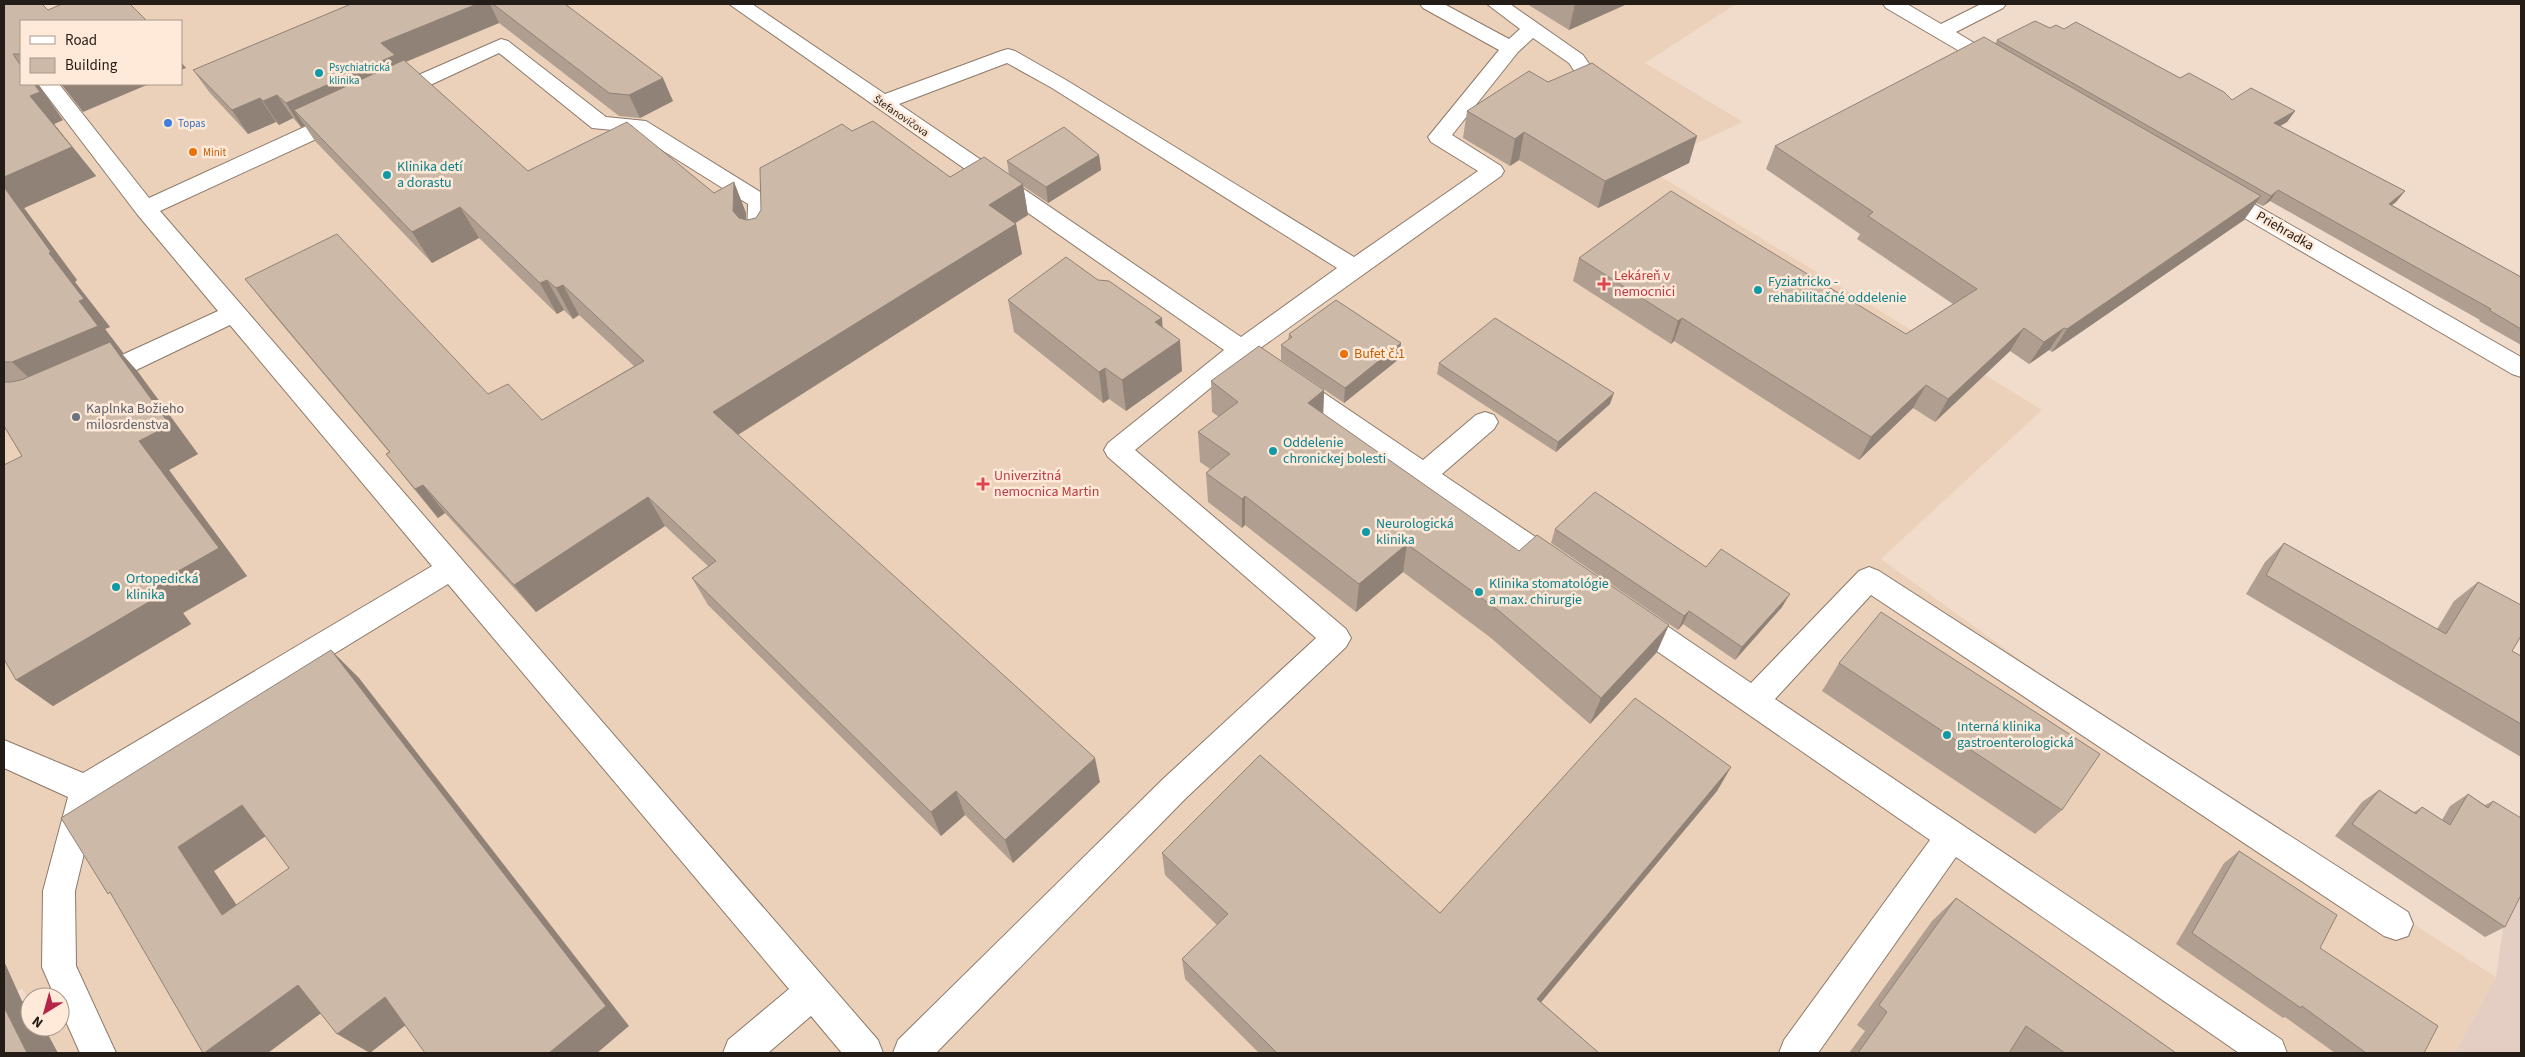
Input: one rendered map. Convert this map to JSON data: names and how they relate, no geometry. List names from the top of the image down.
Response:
{
  "streets": {
    "street": ["Štefanovičova", "Priehradka"]
  },
  "places": {
    "other": [
      "Psychiatrická klinika",
      "Topas",
      "Minit",
      "Klinika detí a dorastu",
      "Fyziatricko - rehabilitačné oddelenie",
      "Bufet č.1",
      "Kaplnka Božieho milosrdenstva",
      "Oddelenie chronickej bolesti",
      "Neurologická klinika",
      "Ortopedická klinika",
      "Klinika stomatológie a max. chirurgie",
      "Interná klinika gastroenterologická"
    ],
    "health": ["Lekáreň v nemocnici", "Univerzitná nemocnica Martin"]
  },
  "legend": ["Road", "Building"],
  "north": "bottom left"
}
